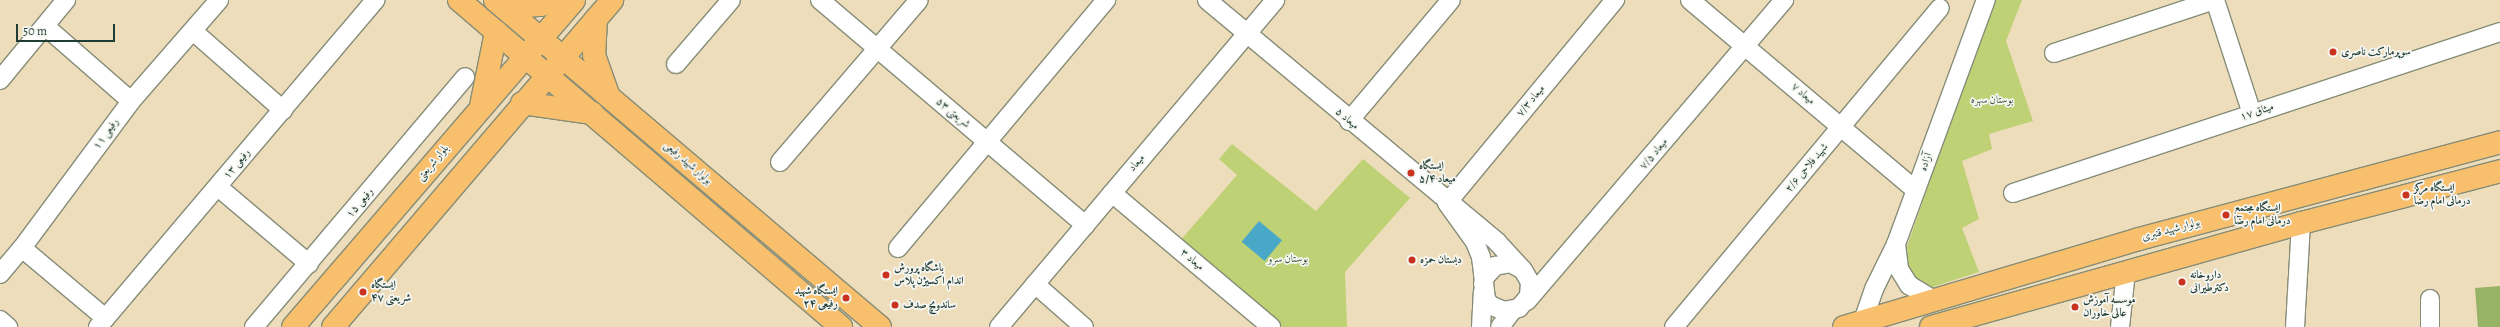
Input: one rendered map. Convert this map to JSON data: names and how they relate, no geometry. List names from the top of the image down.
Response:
{
  "streets": {
    "main road": ["بلوار شریعتی", "بولوار شهید رفیعی", "بولوار شهید قنبری"],
    "street": [
      "میعاد ۷",
      "میعاد ۷/۳",
      "میثاق ۱۷",
      "شریعتی ۵۳",
      "میعاد ۵",
      "رفیعی ۱۱",
      "میعاد ۷/۵",
      "آزاده",
      "میعاد",
      "رفیعی ۱۳",
      "شهید فلاحی ۲/۶",
      "رفیعی ۱۵",
      "میعاد ۳"
    ]
  },
  "crossings": [
    ["میعاد ۷", "میعاد ۷/۵"],
    ["میعاد ۷", "آزاده"],
    ["میعاد ۷", "شهید فلاحی ۲/۶"],
    ["میعاد ۷/۳", "میعاد ۵"],
    ["شریعتی ۵۳", "میعاد"],
    ["میعاد ۵", "میعاد"],
    ["آزاده", "بولوار شهید قنبری"],
    ["بلوار شریعتی", "بولوار شهید رفیعی"],
    ["میعاد", "میعاد ۳"]
  ],
  "parks": ["بوستان سهره", "بوستان سرو"],
  "places": [
    "سوپرمارکت ناصری",
    "ایستگاه میعاد ۵/۴",
    "ایستگاه مرکز درمانی امام رضا",
    "ایستگاه مجتمع درمانی امام رضا",
    "دبستان حمزه",
    "باشگاه پرورش اندام اکسیژن پلاس",
    "داروخانه دکترطیرانی",
    "ایستگاه شریعتی ۴۷",
    "ایستگاه شهید رفیعی ۲۴",
    "ساندویچ صدف",
    "موسسه آموزش عالی خاوران"
  ],
  "scale_bar": "50 m"
}
